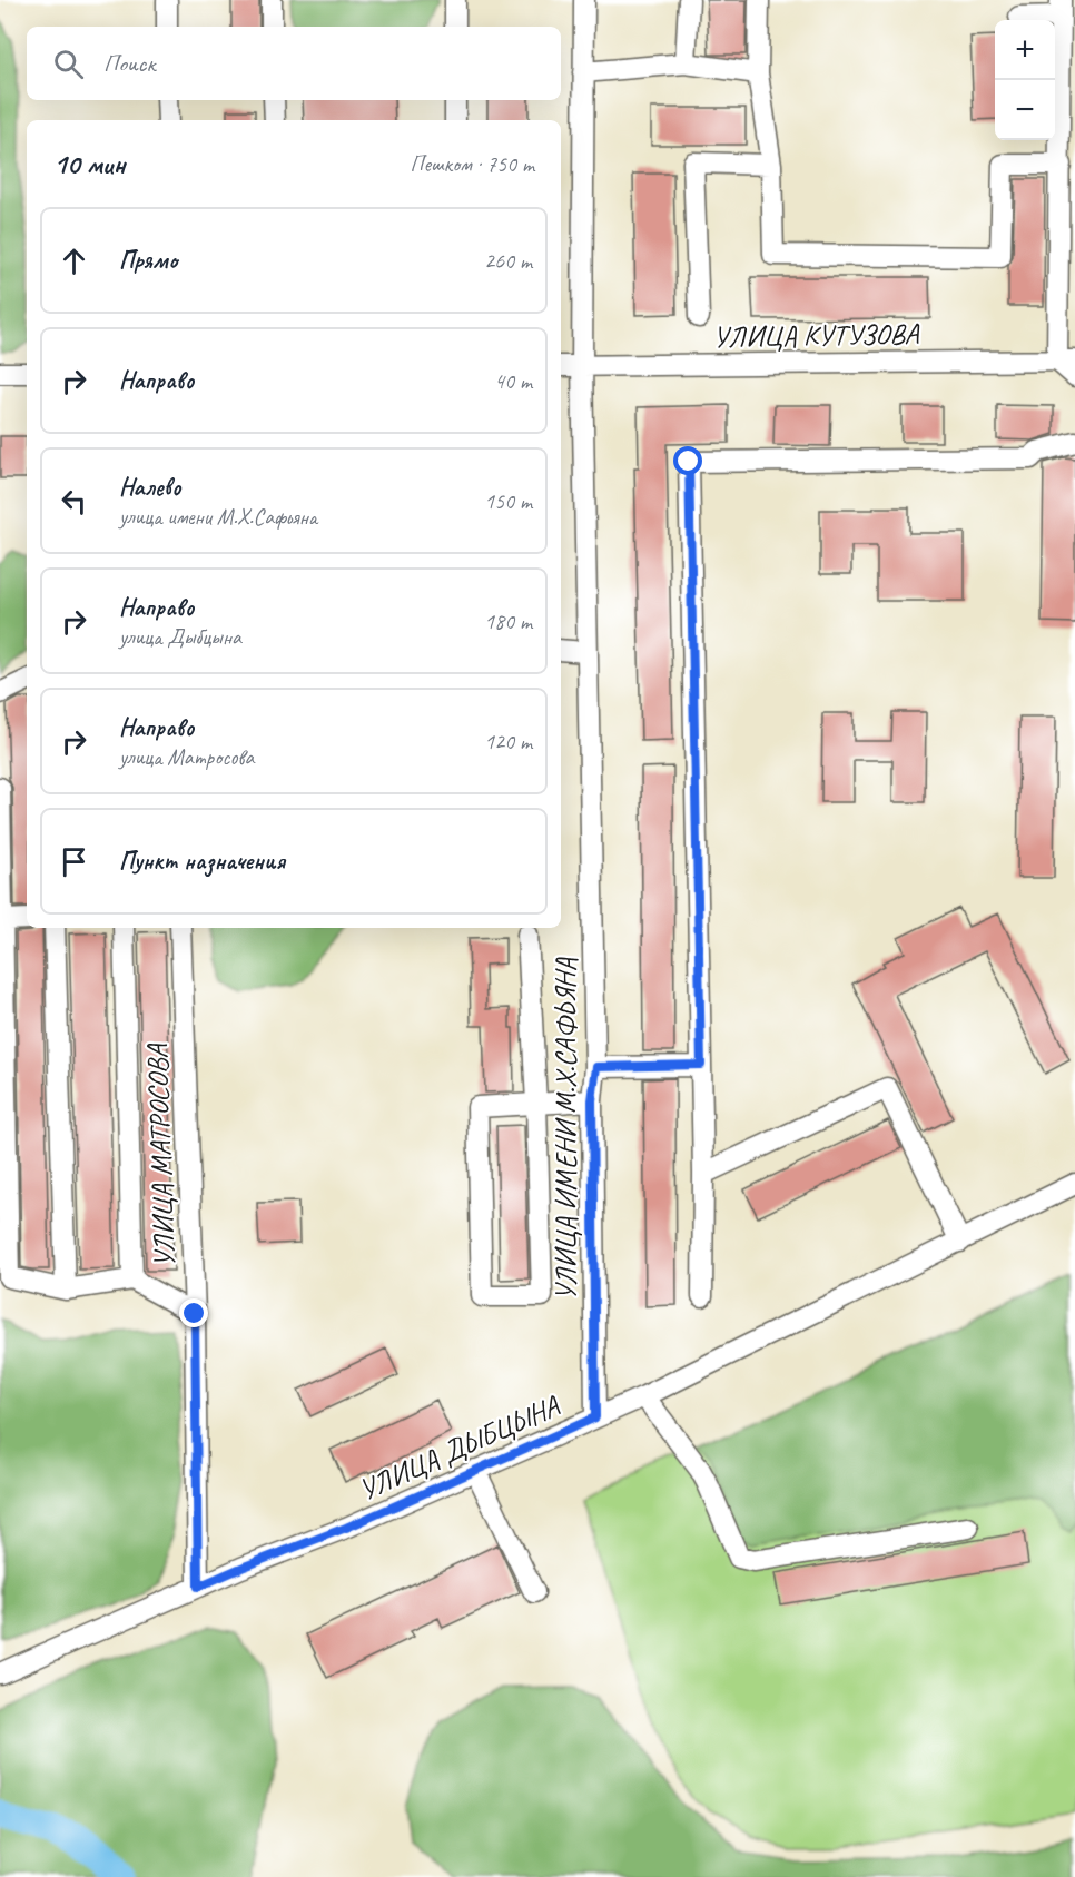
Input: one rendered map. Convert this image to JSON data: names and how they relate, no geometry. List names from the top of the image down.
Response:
{
  "streets": {
    "street": [
      "УЛИЦА КУТУЗОВА",
      "УЛИЦА ИМЕНИ М.Х.САФЬЯНА",
      "УЛИЦА МАТРОСОВА",
      "УЛИЦА ДЫБЦЫНА"
    ]
  },
  "crossings": [
    ["УЛИЦА КУТУЗОВА", "УЛИЦА ИМЕНИ М.Х.САФЬЯНА"],
    ["УЛИЦА ИМЕНИ М.Х.САФЬЯНА", "УЛИЦА ДЫБЦЫНА"],
    ["УЛИЦА МАТРОСОВА", "УЛИЦА ДЫБЦЫНА"]
  ],
  "page": {
    "map_buttons": ["+", "−"],
    "search": "Поиск",
    "heading": ["10 мин", "Пешком · 750 m"],
    "list": [
      ["Прямо", "260 m"],
      ["Направо", "40 m"],
      ["Налево", "улица имени М.Х.Сафьяна", "150 m"],
      ["Направо", "улица Дыбцына", "180 m"],
      ["Направо", "улица Матросова", "120 m"],
      "Пункт назначения"
    ]
  }
}
